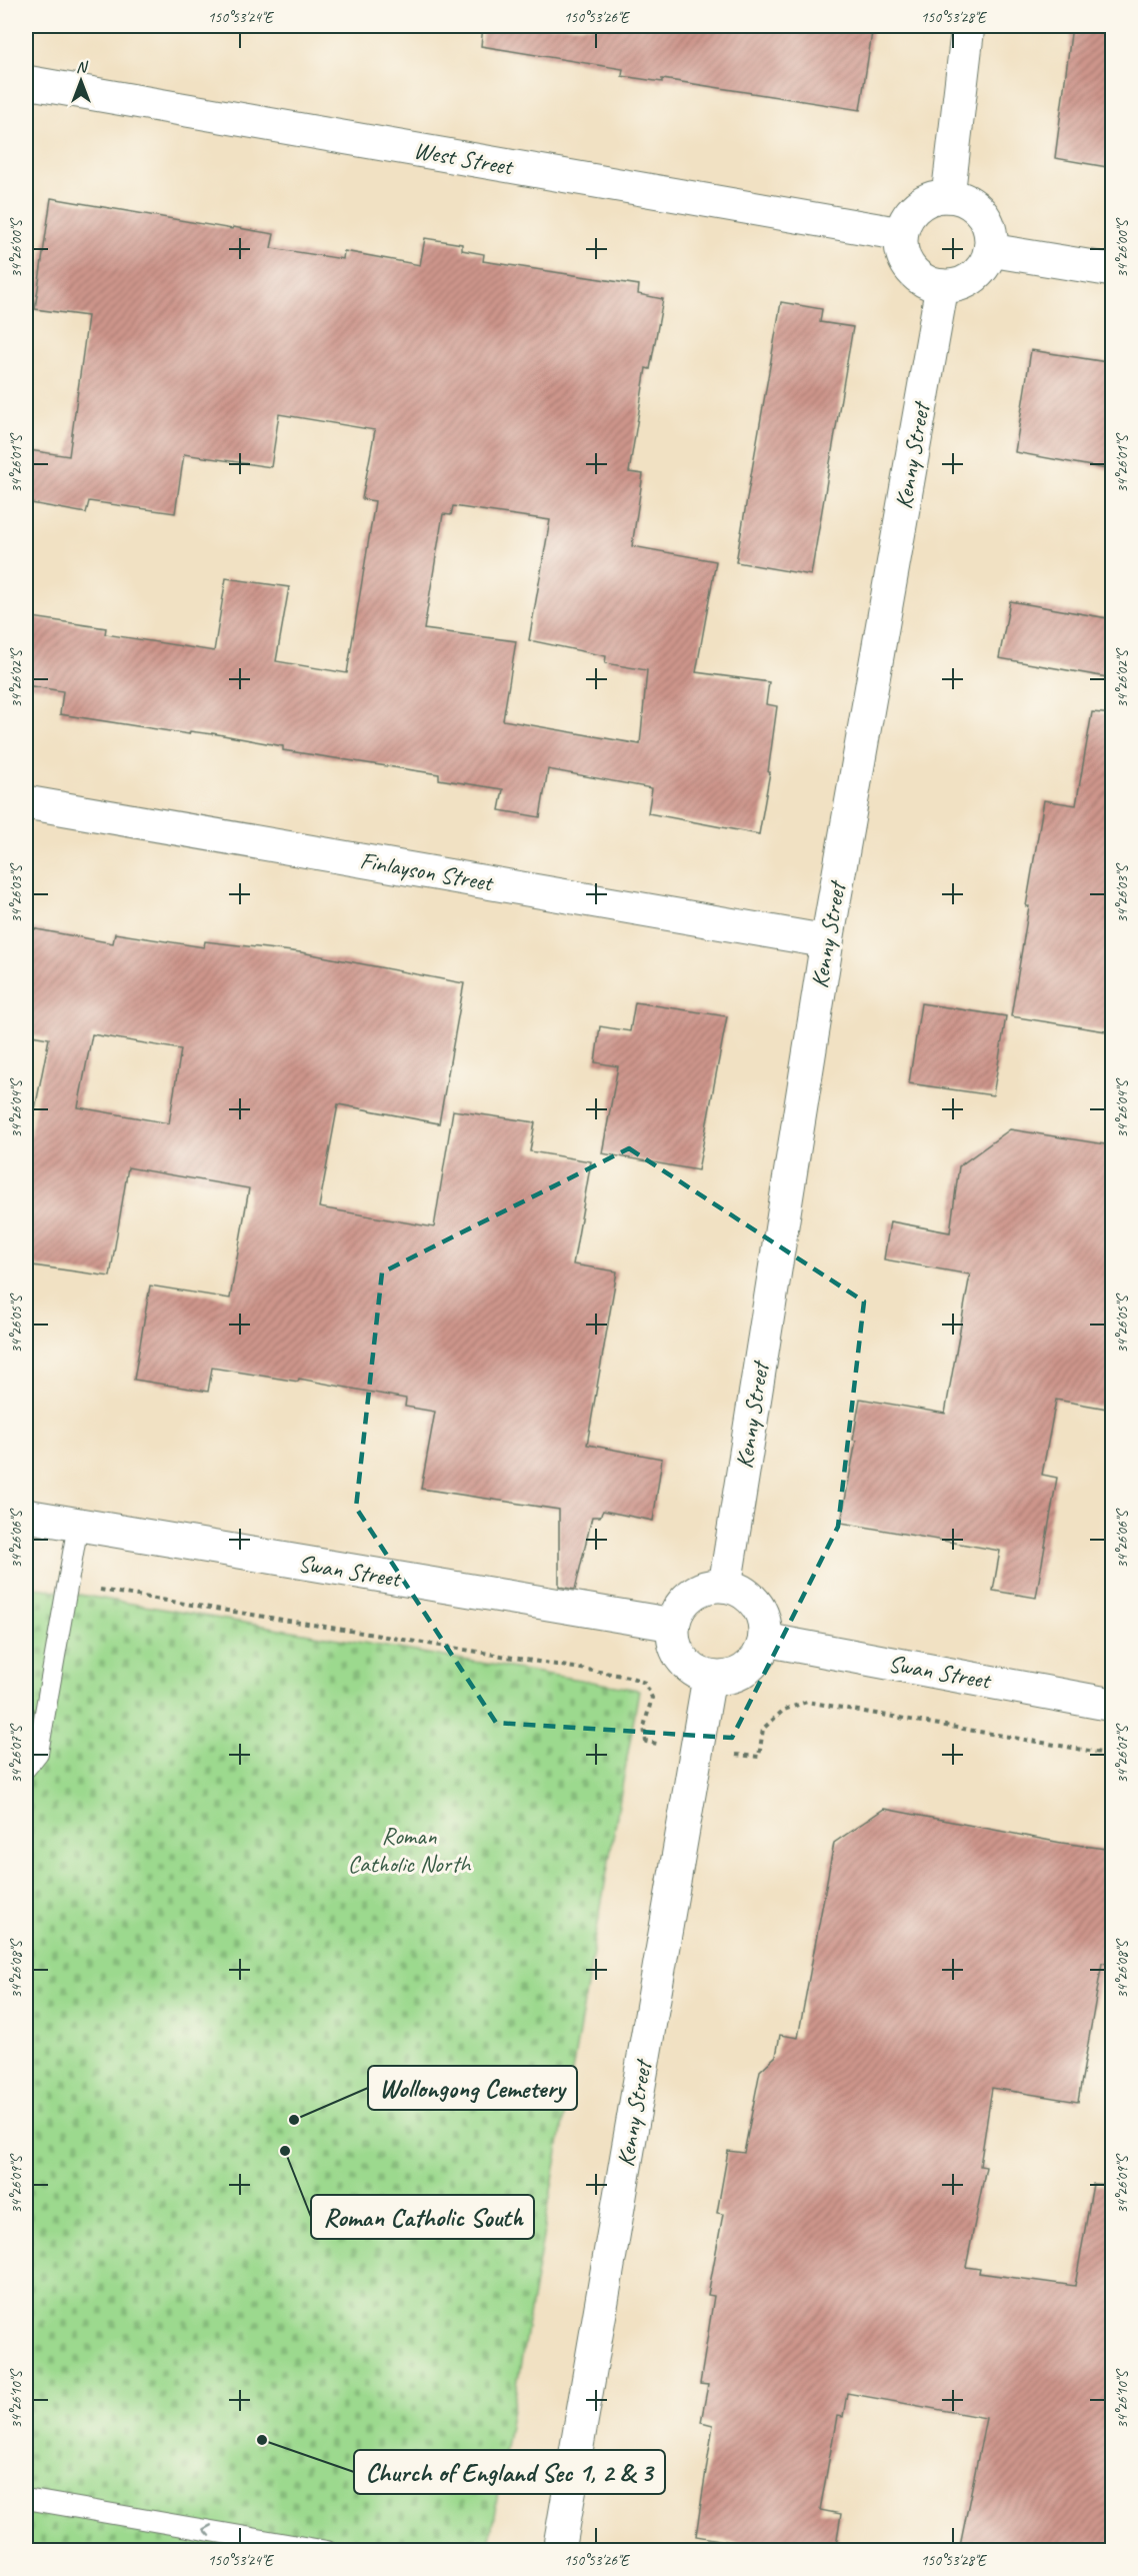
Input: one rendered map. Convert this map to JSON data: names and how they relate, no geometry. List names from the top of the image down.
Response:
{
  "streets": {
    "street": [
      "West Street",
      "Kenny Street",
      "Finlayson Street",
      "Swan Street"
    ]
  },
  "crossings": [
    ["West Street", "Kenny Street"],
    ["Kenny Street", "Finlayson Street"],
    ["Kenny Street", "Swan Street"]
  ],
  "parks": ["Roman Catholic North"],
  "places": ["Wollongong Cemetery", "Roman Catholic South", "Church of England Sec 1, 2 & 3"],
  "north": "top",
  "coordinates": [
    "150°53'24\"E",
    "150°53'26\"E",
    "150°53'28\"E",
    "34°26'00\"S",
    "34°26'01\"S",
    "34°26'02\"S",
    "34°26'03\"S",
    "34°26'04\"S",
    "34°26'05\"S",
    "34°26'06\"S",
    "34°26'07\"S",
    "34°26'08\"S",
    "34°26'09\"S",
    "34°26'10\"S"
  ]
}
